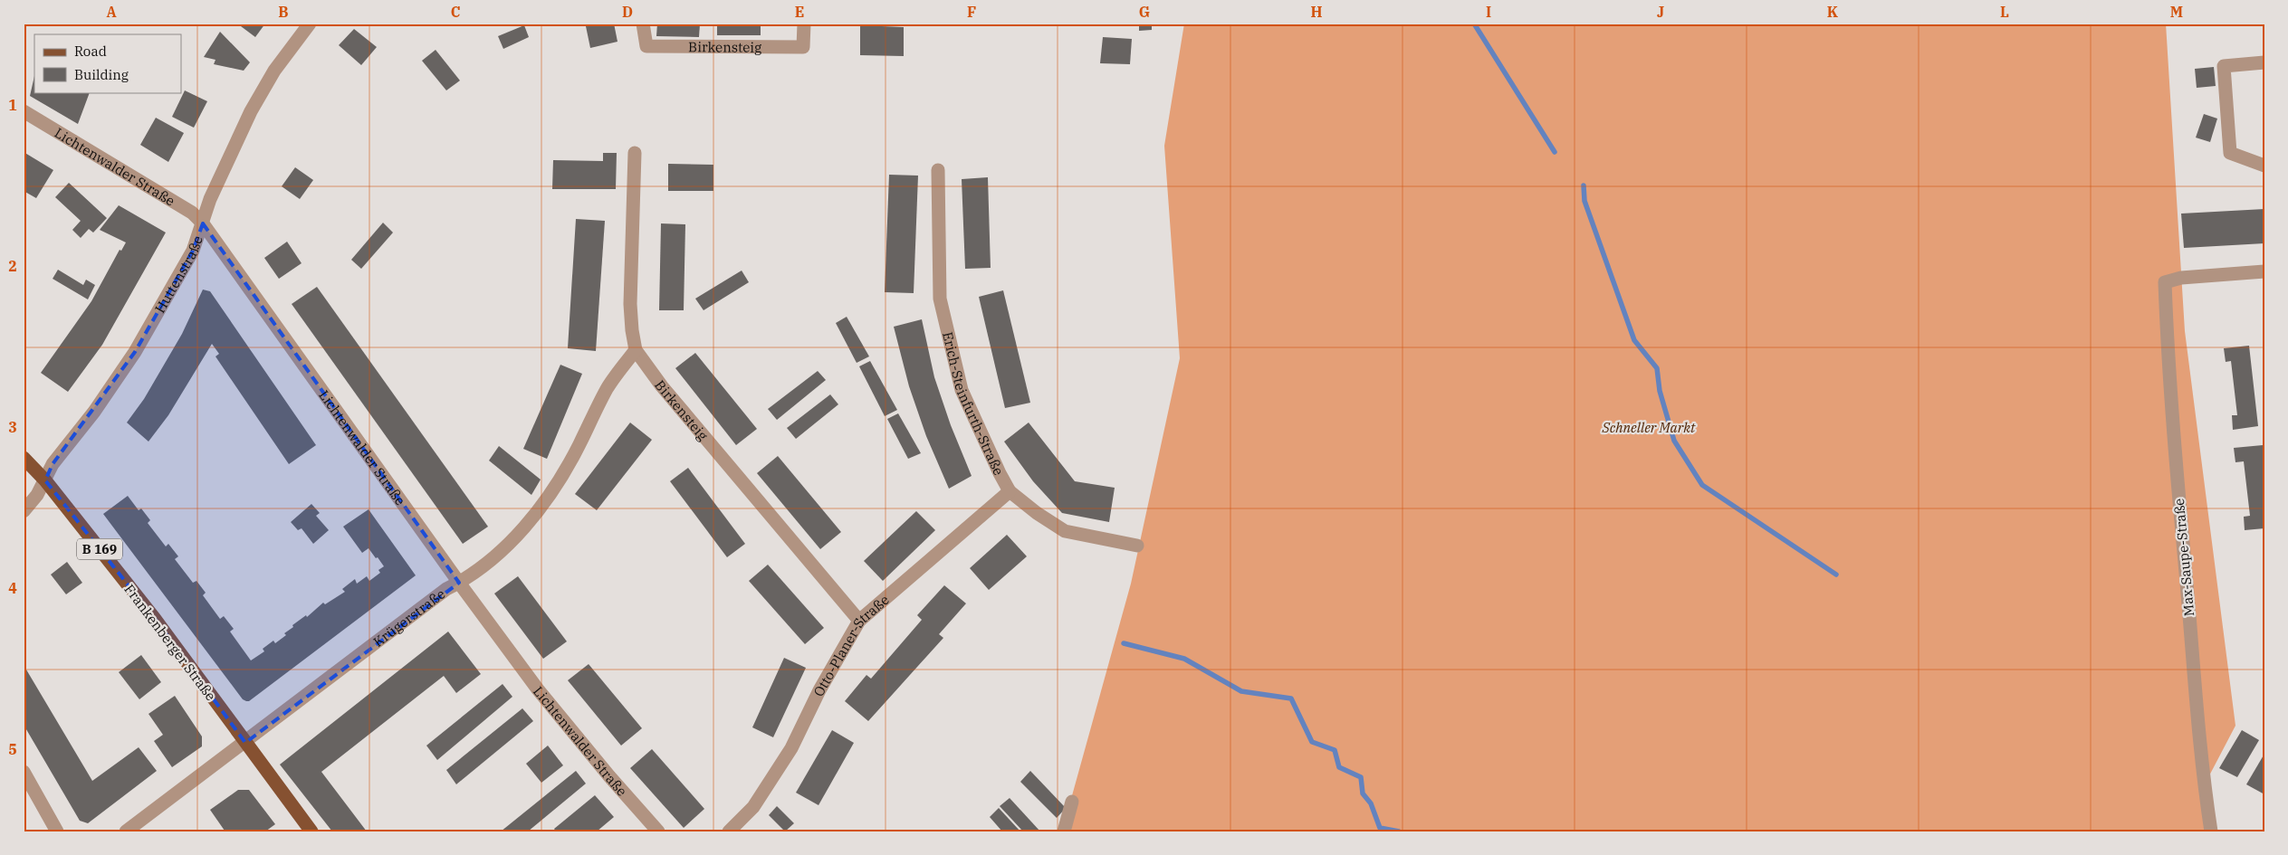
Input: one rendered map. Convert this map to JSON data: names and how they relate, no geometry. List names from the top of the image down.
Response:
{
  "streets": {
    "main road": ["B 169", "Frankenberger Straße"],
    "street": [
      "Birkensteig",
      "Lichtenwalder Straße",
      "Huttenstraße",
      "Erich-Steinfurth-Straße",
      "Max-Saupe-Straße",
      "Krügerstraße",
      "Otto-Planer-Straße"
    ]
  },
  "crossings": [
    ["Birkensteig", "Krügerstraße"],
    ["Birkensteig", "Otto-Planer-Straße"],
    ["Lichtenwalder Straße", "Huttenstraße"],
    ["Lichtenwalder Straße", "Krügerstraße"],
    ["Huttenstraße", "Frankenberger Straße"],
    ["Erich-Steinfurth-Straße", "Otto-Planer-Straße"],
    ["Krügerstraße", "Frankenberger Straße"]
  ],
  "parks": ["Schneller Markt"],
  "legend": ["Road", "Building"],
  "grid": {
    "columns": [
      "A",
      "B",
      "C",
      "D",
      "E",
      "F",
      "G",
      "H",
      "I",
      "J",
      "K",
      "L",
      "M"
    ],
    "rows": [
      "1",
      "2",
      "3",
      "4",
      "5"
    ]
  }
}
